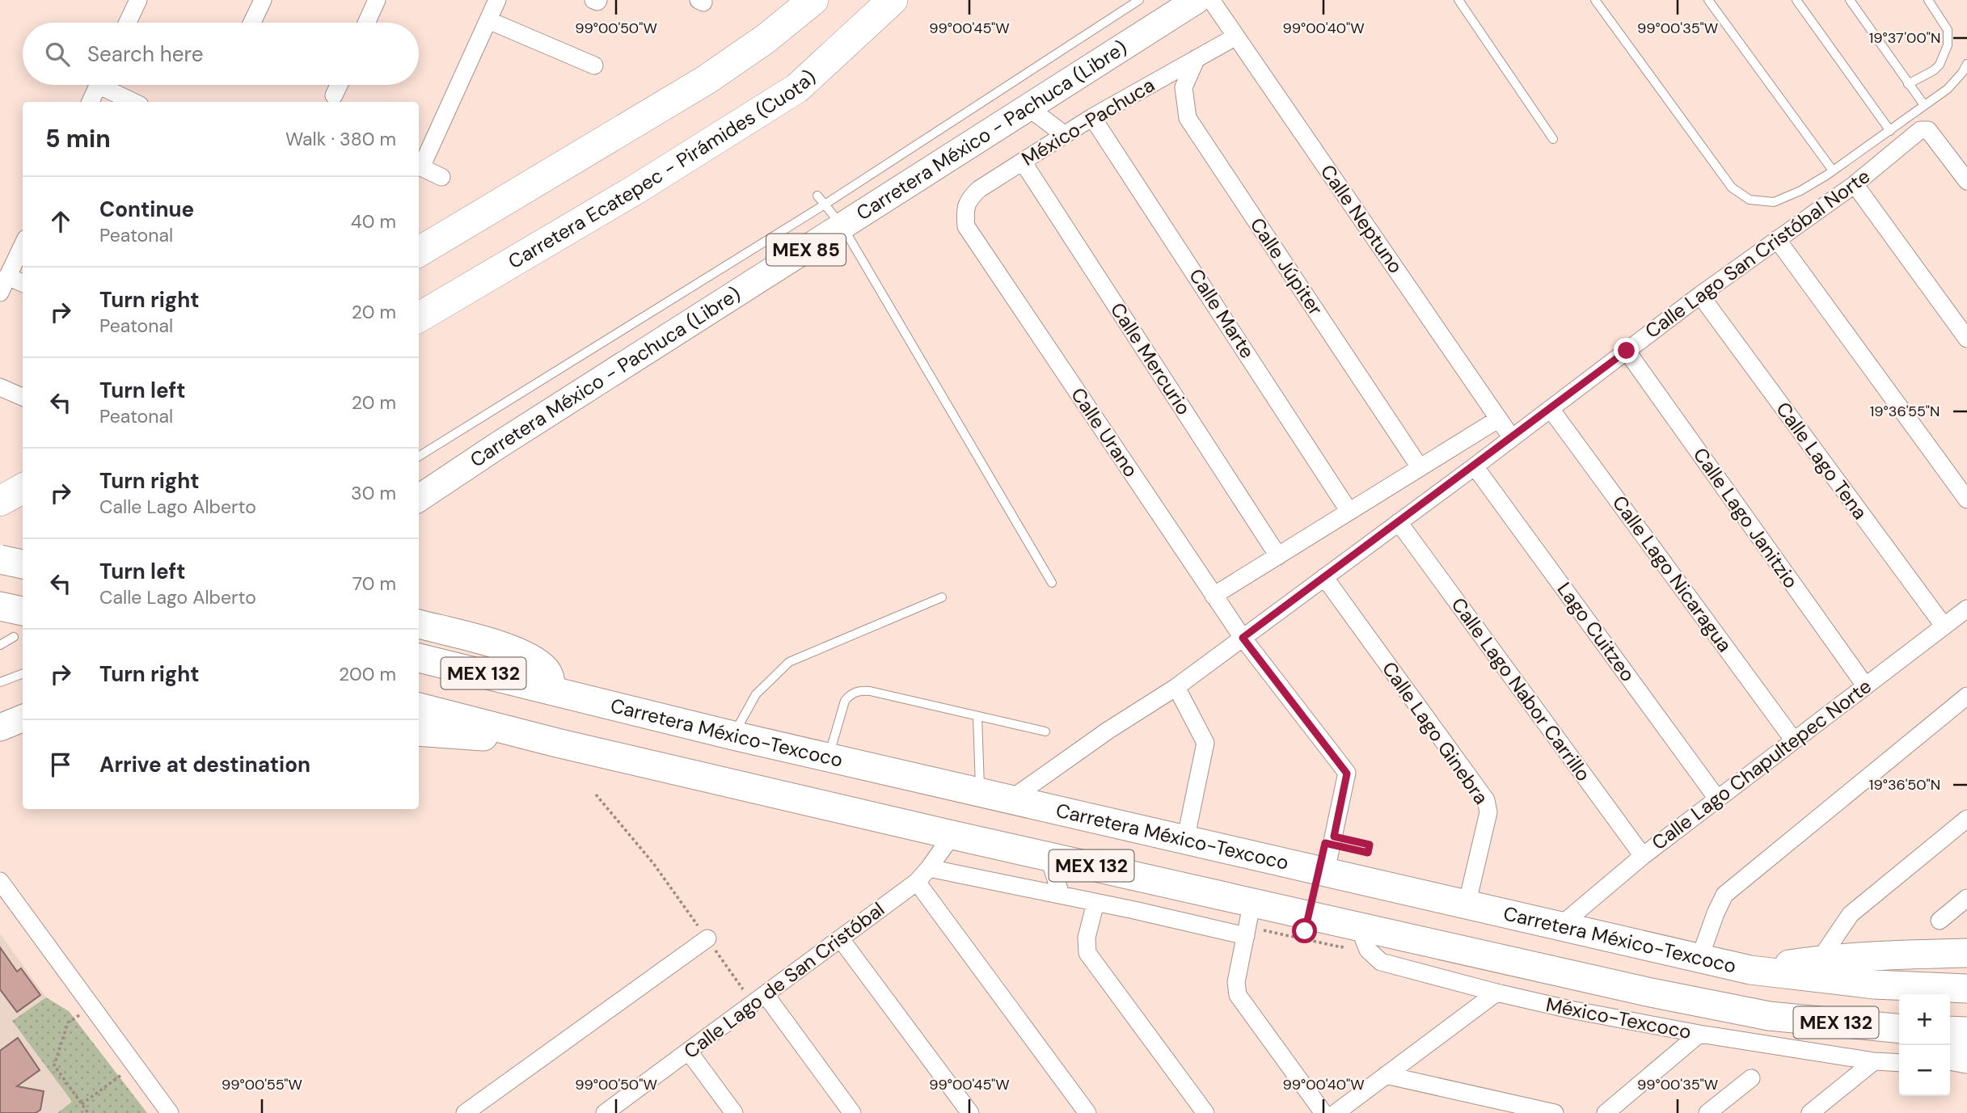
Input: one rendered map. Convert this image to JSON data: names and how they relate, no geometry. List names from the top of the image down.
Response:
{
  "streets": {
    "highway": ["Carretera Ecatepec - Pirámides (Cuota)", "MEX 132", "Carretera México-Texcoco"],
    "main road": ["Carretera México - Pachuca (Libre)", "MEX 85"],
    "street": [
      "México-Pachuca",
      "Calle Neptuno",
      "Calle Lago San Cristóbal Norte",
      "Calle Júpiter",
      "Calle Marte",
      "Calle Mercurio",
      "Calle Urano",
      "Calle Lago Tena",
      "Calle Lago Janitzio",
      "Calle Lago Nicaragua",
      "Lago Cuitzeo",
      "Calle Lago Nabor Carrillo",
      "Calle Lago Ginebra",
      "Calle Lago Chapultepec Norte",
      "Calle Lago de San Cristóbal",
      "México-Texcoco"
    ]
  },
  "crossings": [
    ["México-Pachuca", "Calle Neptuno"],
    ["México-Pachuca", "Calle Júpiter"],
    ["México-Pachuca", "Calle Marte"],
    ["México-Pachuca", "Calle Mercurio"],
    ["México-Pachuca", "Calle Urano"],
    ["Calle Neptuno", "Calle Lago San Cristóbal Norte"],
    ["Calle Lago San Cristóbal Norte", "Calle Urano"],
    ["Calle Lago San Cristóbal Norte", "Calle Lago Tena"],
    ["Calle Lago San Cristóbal Norte", "Calle Lago Janitzio"],
    ["Calle Lago San Cristóbal Norte", "Calle Lago Nicaragua"],
    ["Calle Lago San Cristóbal Norte", "Lago Cuitzeo"],
    ["Calle Lago San Cristóbal Norte", "Calle Lago Nabor Carrillo"],
    ["Calle Lago San Cristóbal Norte", "Carretera México-Texcoco"],
    ["Calle Lago San Cristóbal Norte", "Calle Lago Ginebra"],
    ["Calle Urano", "Carretera México-Texcoco"],
    ["Calle Lago Tena", "Calle Lago Chapultepec Norte"],
    ["Calle Lago Janitzio", "Calle Lago Chapultepec Norte"],
    ["Calle Lago Nicaragua", "Calle Lago Chapultepec Norte"],
    ["Lago Cuitzeo", "Calle Lago Chapultepec Norte"],
    ["MEX 132", "Calle Lago de San Cristóbal"],
    ["MEX 132", "México-Texcoco"],
    ["Calle Lago Nabor Carrillo", "Calle Lago Chapultepec Norte"],
    ["Carretera México-Texcoco", "Calle Lago Ginebra"],
    ["Carretera México-Texcoco", "Calle Lago Chapultepec Norte"]
  ],
  "page": {
    "search": "Search here",
    "heading": ["5 min", "Walk · 380 m"],
    "list": [
      ["Continue", "Peatonal", "40 m"],
      ["Turn right", "Peatonal", "20 m"],
      ["Turn left", "Peatonal", "20 m"],
      ["Turn right", "Calle Lago Alberto", "30 m"],
      ["Turn left", "Calle Lago Alberto", "70 m"],
      ["Turn right", "200 m"],
      "Arrive at destination"
    ],
    "map_buttons": ["+", "−"]
  },
  "coordinates": [
    "99°00'50\"W",
    "99°00'45\"W",
    "99°00'40\"W",
    "99°00'35\"W",
    "19°37'00\"N",
    "19°36'55\"N",
    "19°36'50\"N",
    "99°00'55\"W"
  ]
}
